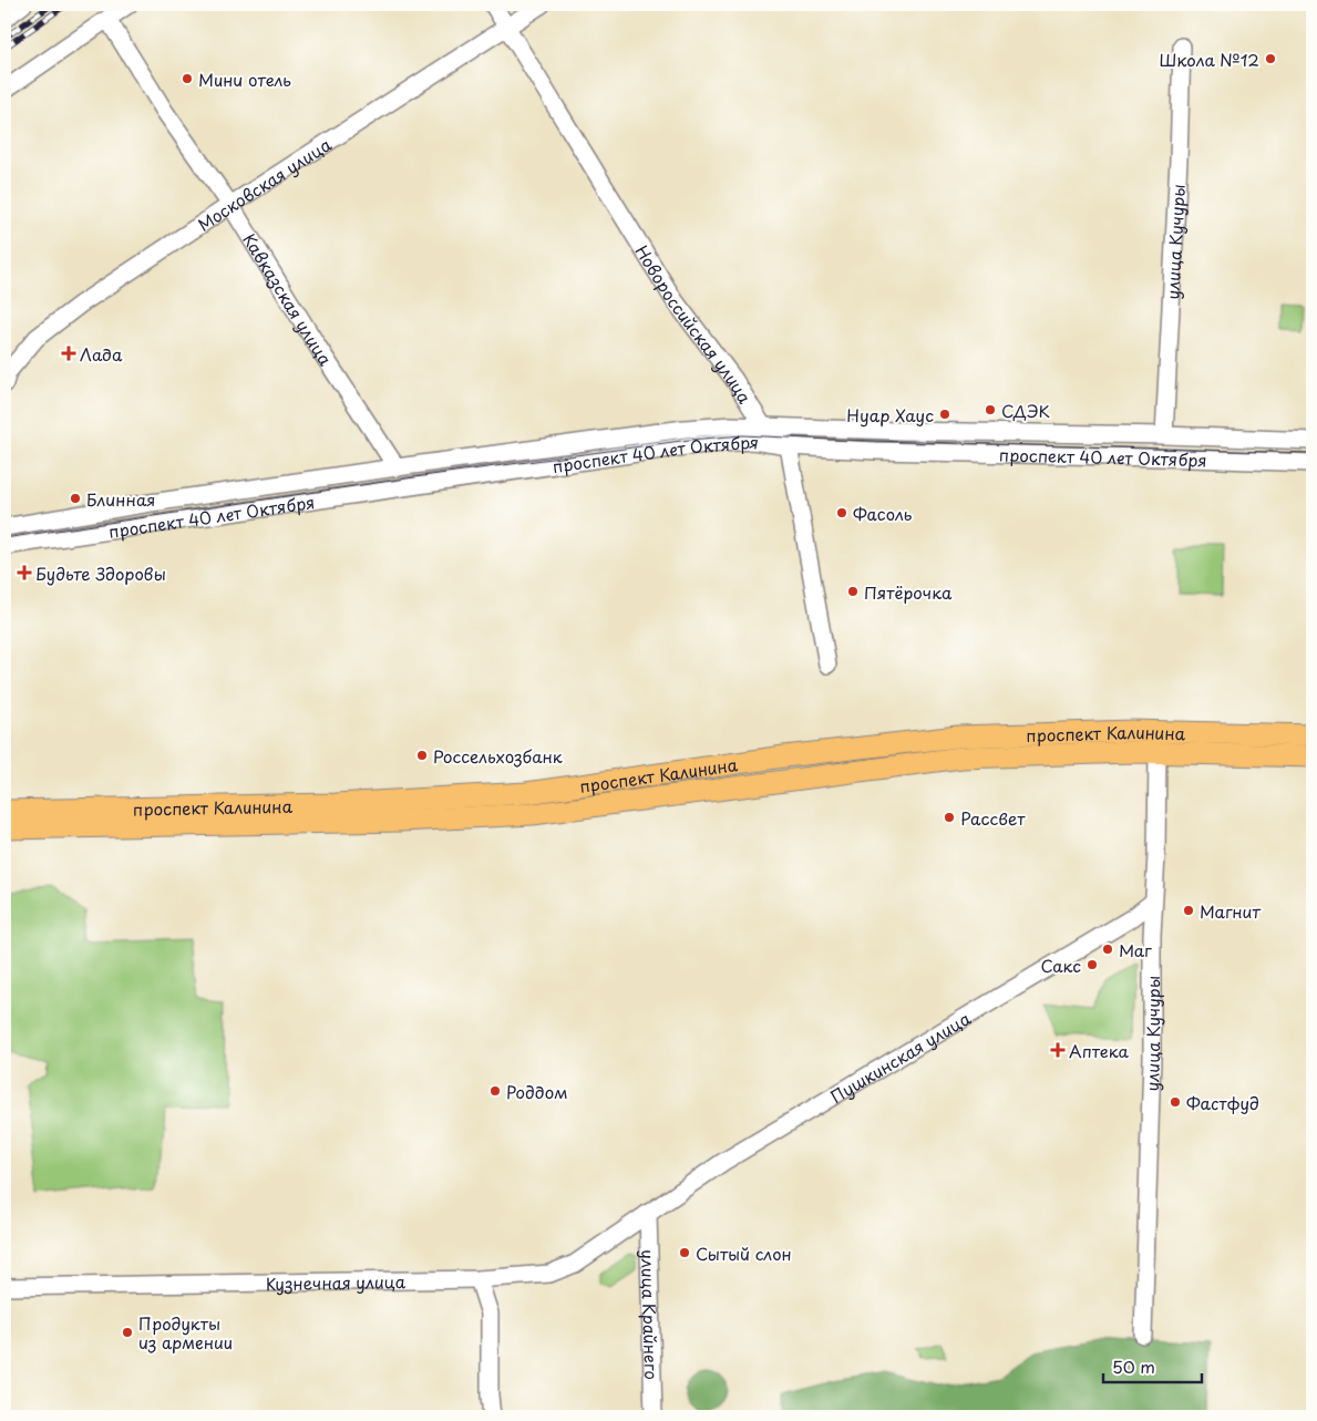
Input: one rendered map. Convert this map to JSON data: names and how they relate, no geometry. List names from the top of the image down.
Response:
{
  "streets": {
    "main road": ["проспект Калинина"],
    "street": [
      "Московская улица",
      "улица Кучуры",
      "Кавказская улица",
      "Новороссийская улица",
      "проспект 40 лет Октября",
      "Пушкинская улица",
      "Кузнечная улица",
      "улица Крайнего"
    ]
  },
  "crossings": [
    ["Московская улица", "Кавказская улица"],
    ["Московская улица", "Новороссийская улица"],
    ["улица Кучуры", "проспект 40 лет Октября"],
    ["улица Кучуры", "проспект Калинина"],
    ["улица Кучуры", "Пушкинская улица"],
    ["Кавказская улица", "проспект 40 лет Октября"],
    ["Новороссийская улица", "проспект 40 лет Октября"],
    ["Пушкинская улица", "Кузнечная улица"],
    ["Пушкинская улица", "улица Крайнего"],
    ["Кузнечная улица", "улица Крайнего"]
  ],
  "places": {
    "other": [
      "Школа №12",
      "Мини отель",
      "СДЭК",
      "Нуар Хаус",
      "Блинная",
      "Фасоль",
      "Пятёрочка",
      "Россельхозбанк",
      "Рассвет",
      "Магнит",
      "Маг",
      "Сакс",
      "Роддом",
      "Фастфуд",
      "Сытый слон",
      "Продукты из армении"
    ],
    "health": ["Лада", "Будьте Здоровы", "Аптека"]
  },
  "scale_bar": "50 m"
}
